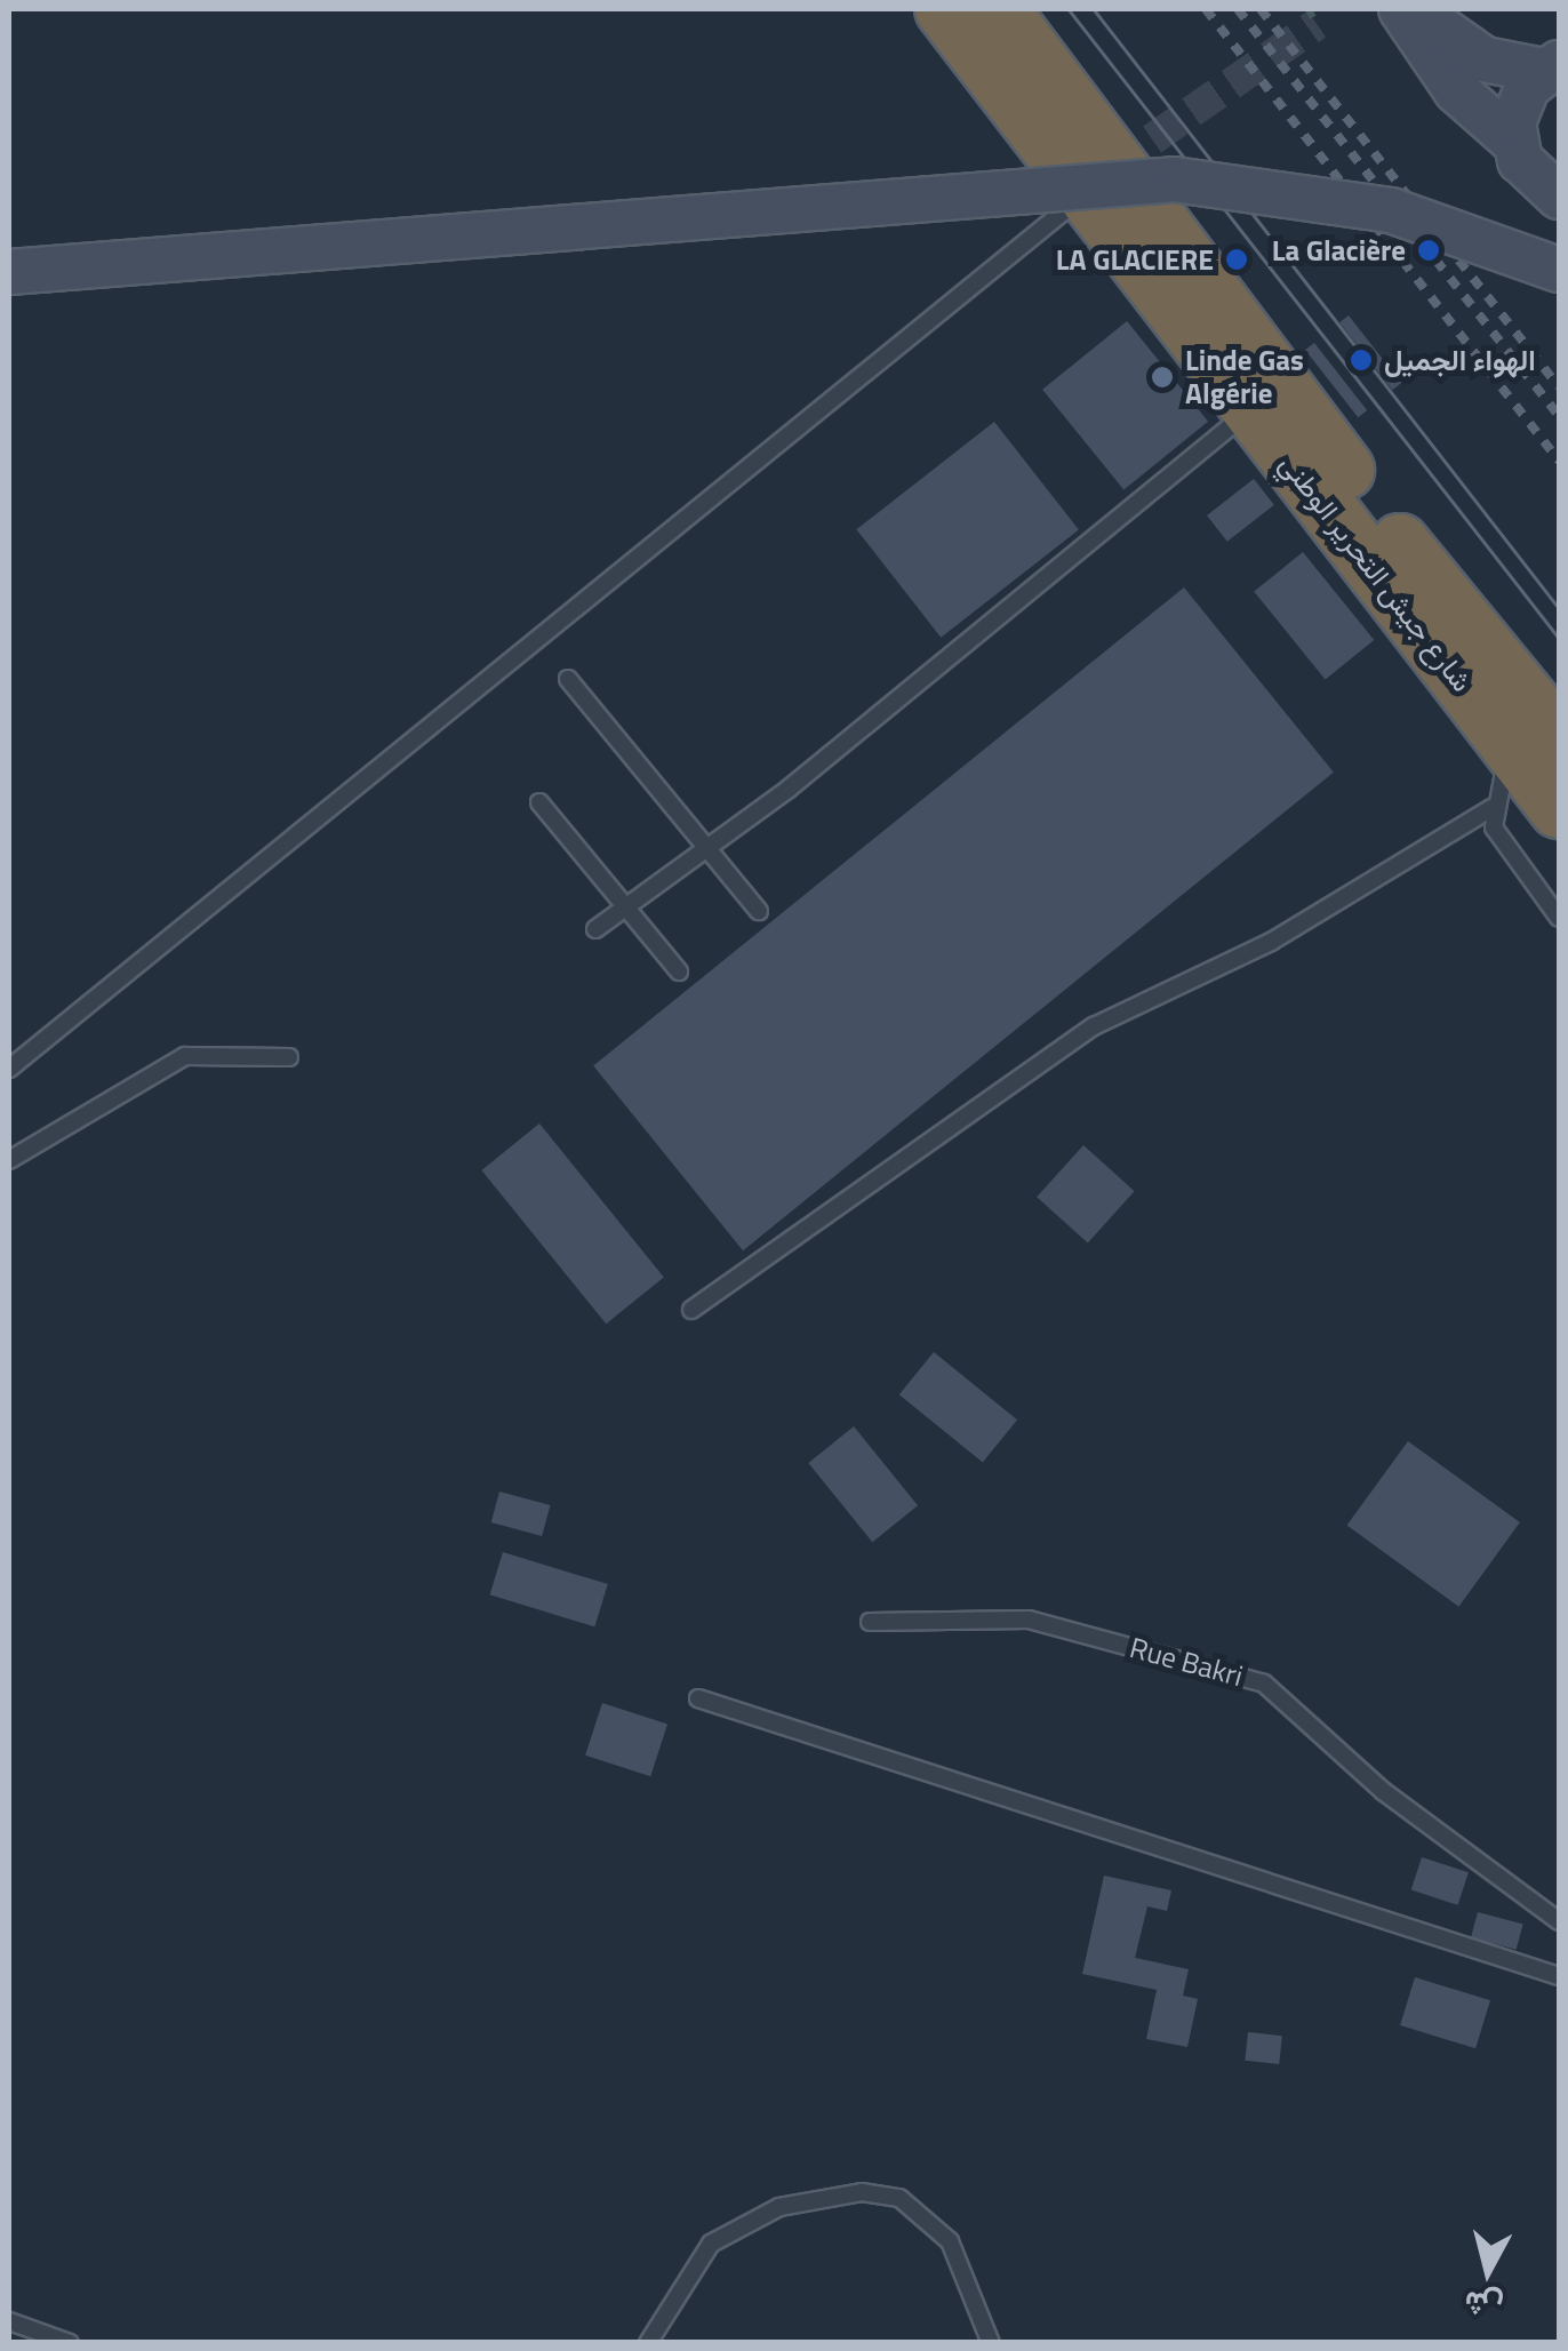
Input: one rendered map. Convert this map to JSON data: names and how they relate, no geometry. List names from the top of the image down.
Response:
{
  "streets": {
    "highway": ["شارع جيش التحرير الوطني"],
    "lane": ["Rue Bakri"]
  },
  "places": [
    "La Glacière",
    "LA GLACIERE",
    "الهواء الجميل",
    "Linde Gas Algérie"
  ],
  "north": "bottom"
}
